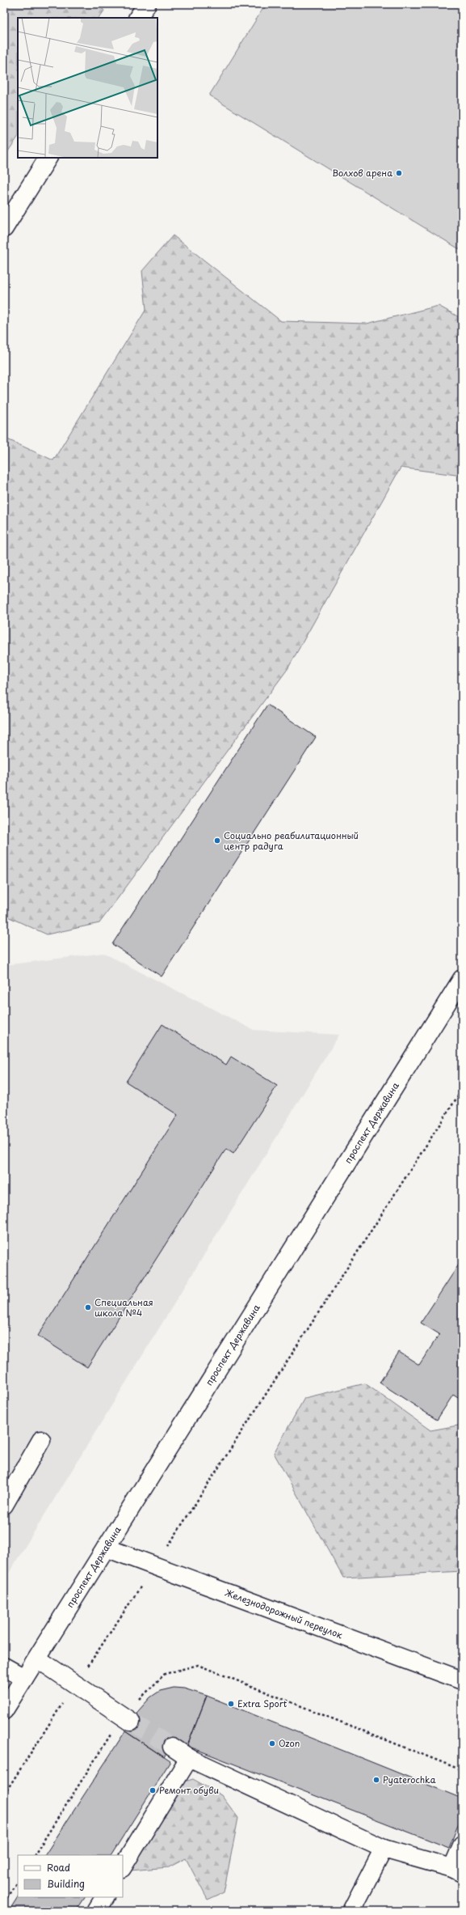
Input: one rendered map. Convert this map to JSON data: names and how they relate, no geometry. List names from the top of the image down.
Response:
{
  "streets": {
    "main road": ["проспект Державина", "Железнодорожный переулок"]
  },
  "crossings": [
    ["проспект Державина", "Железнодорожный переулок"]
  ],
  "places": [
    "Волхов арена",
    "Социально реабилитационный центр радуга",
    "Специальная школа №4",
    "Extra Sport",
    "Ozon",
    "Pyaterochka",
    "Ремонт обуви"
  ],
  "legend": ["Road", "Building"]
}
